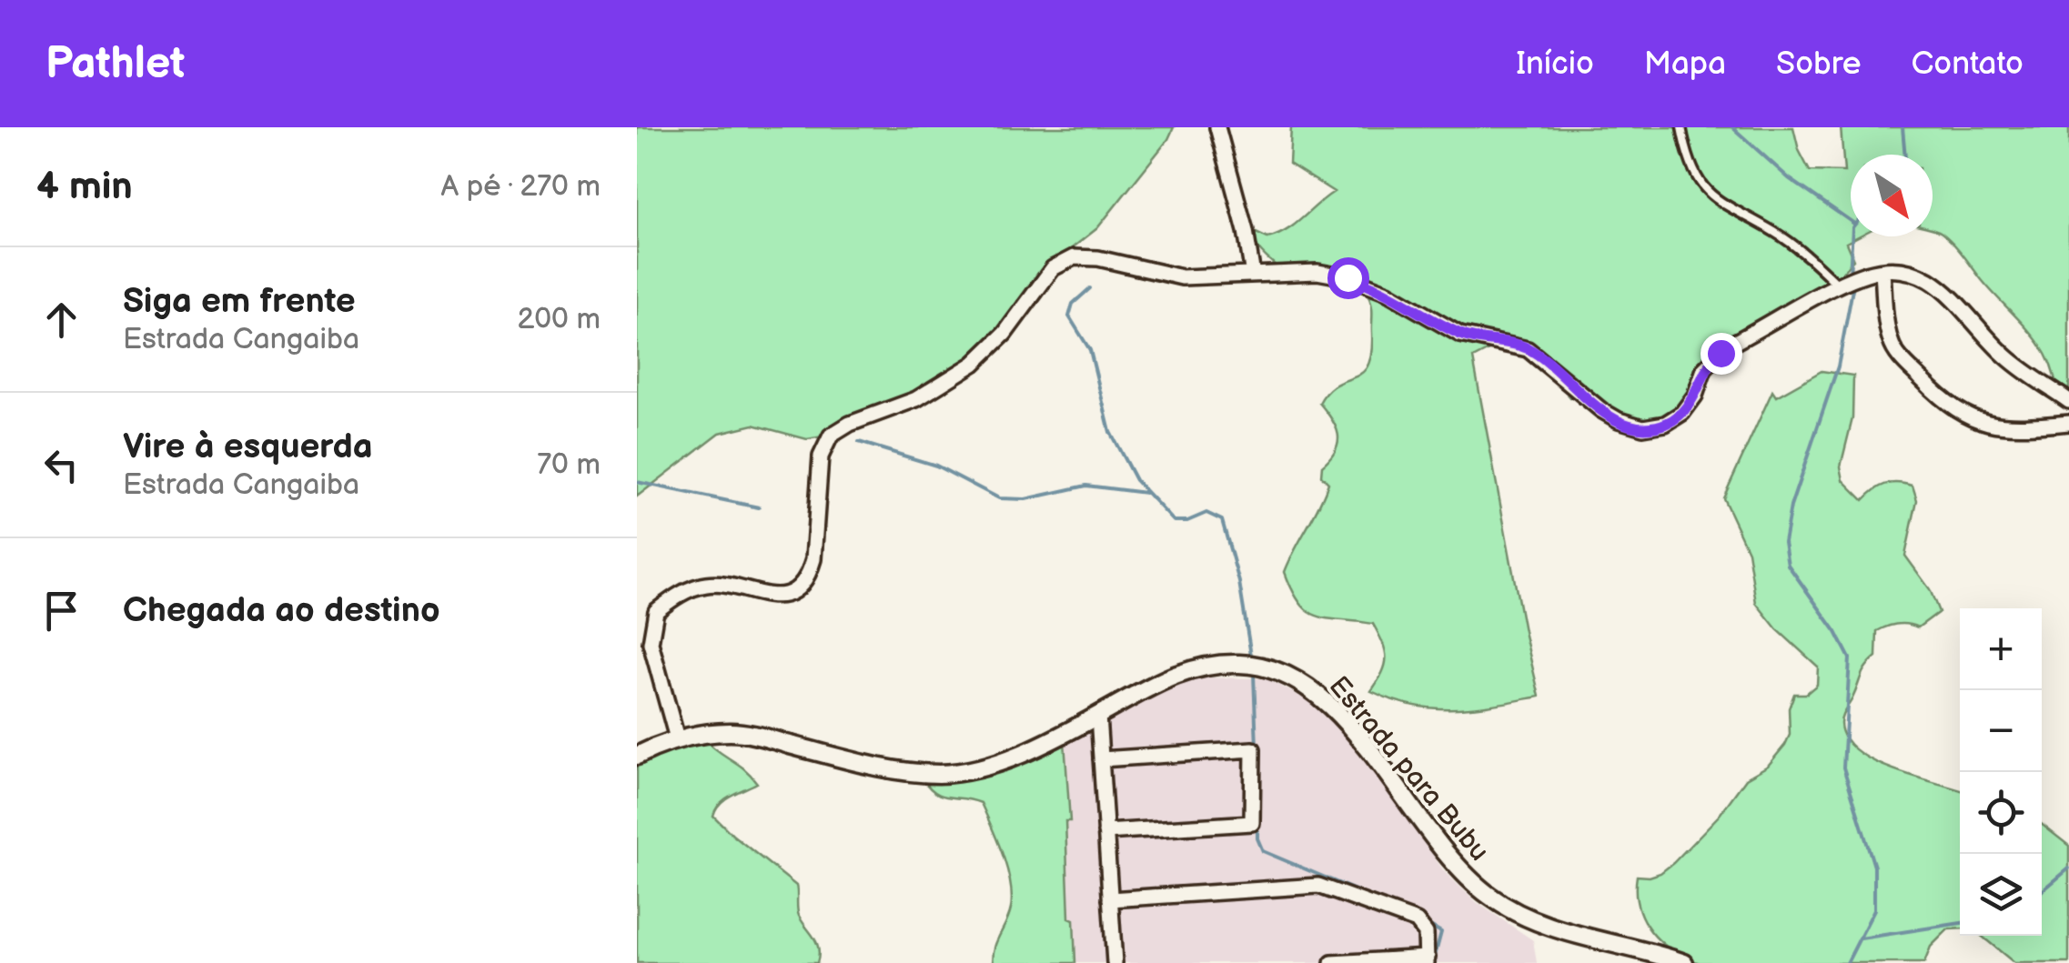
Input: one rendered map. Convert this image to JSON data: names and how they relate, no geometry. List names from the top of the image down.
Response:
{
  "streets": {
    "street": ["Estrada para Bubu"]
  },
  "north": "bottom right",
  "page": {
    "header": "Pathlet",
    "nav": [
      "Início",
      "Mapa",
      "Sobre",
      "Contato"
    ],
    "heading": ["4 min", "A pé · 270 m"],
    "list": [
      ["Siga em frente", "Estrada Cangaiba", "200 m"],
      ["Vire à esquerda", "Estrada Cangaiba", "70 m"],
      "Chegada ao destino"
    ],
    "map_buttons": ["+", "−"]
  }
}
